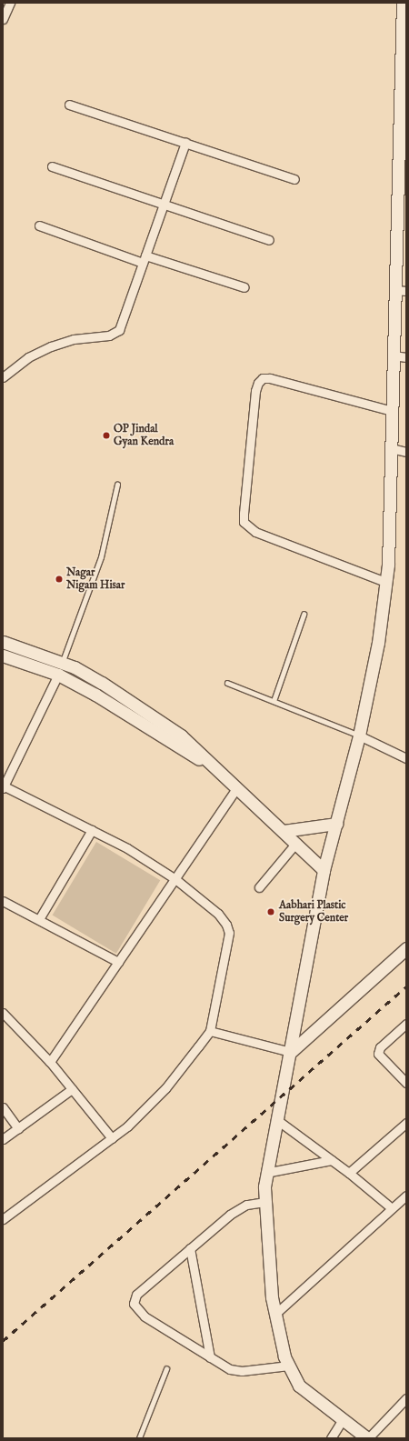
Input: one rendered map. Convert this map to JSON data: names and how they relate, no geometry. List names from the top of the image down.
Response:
{
  "places": ["OP Jindal Gyan Kendra", "Nagar Nigam Hisar", "Aabhari Plastic Surgery Center"]
}
